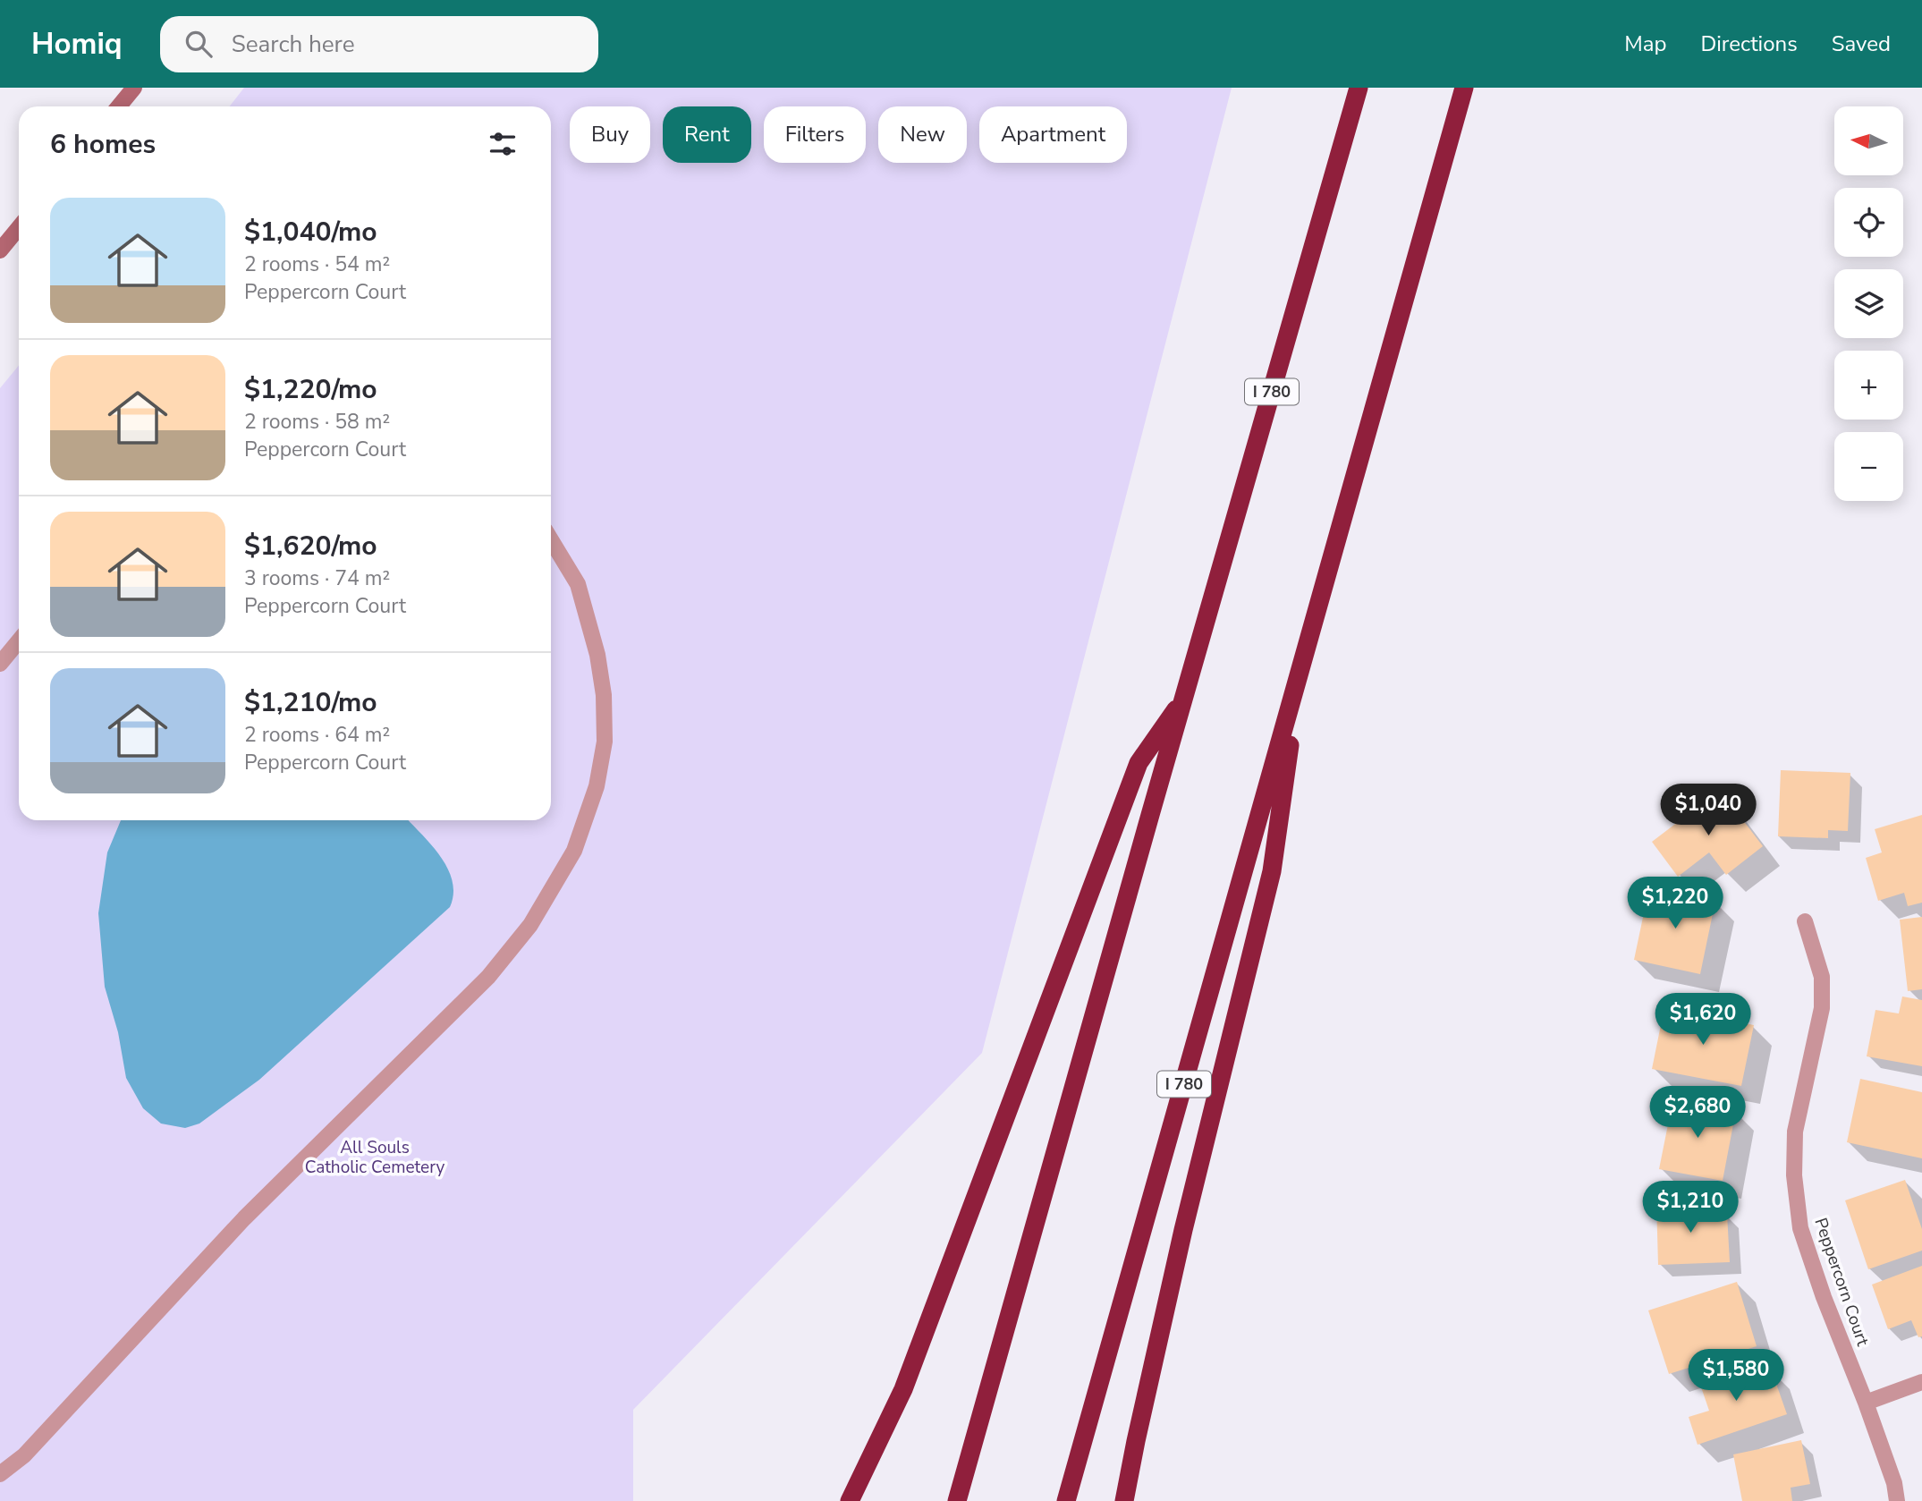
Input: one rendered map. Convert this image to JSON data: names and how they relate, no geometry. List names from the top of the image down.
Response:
{
  "streets": {
    "highway": ["I 780"],
    "street": ["Peppercorn Court"]
  },
  "parks": ["All Souls Catholic Cemetery"],
  "north": "left",
  "page": {
    "header": "Homiq",
    "search": "Search here",
    "nav": ["Map", "Directions", "Saved"],
    "map_buttons": ["+", "−"],
    "chip": [
      "Buy",
      "Rent",
      "Filters",
      "New",
      "Apartment"
    ],
    "heading": "6 homes",
    "list": [
      {
        "name": "$1,040/mo",
        "note": "2 rooms · 54 m² · Peppercorn Court"
      },
      {
        "name": "$1,220/mo",
        "note": "2 rooms · 58 m² · Peppercorn Court"
      },
      {
        "name": "$1,620/mo",
        "note": "3 rooms · 74 m² · Peppercorn Court"
      },
      {
        "name": "$1,210/mo",
        "note": "2 rooms · 64 m² · Peppercorn Court"
      }
    ],
    "price": [
      "$1,040",
      "$1,220",
      "$1,620",
      "$2,680",
      "$1,210",
      "$1,580"
    ]
  }
}
